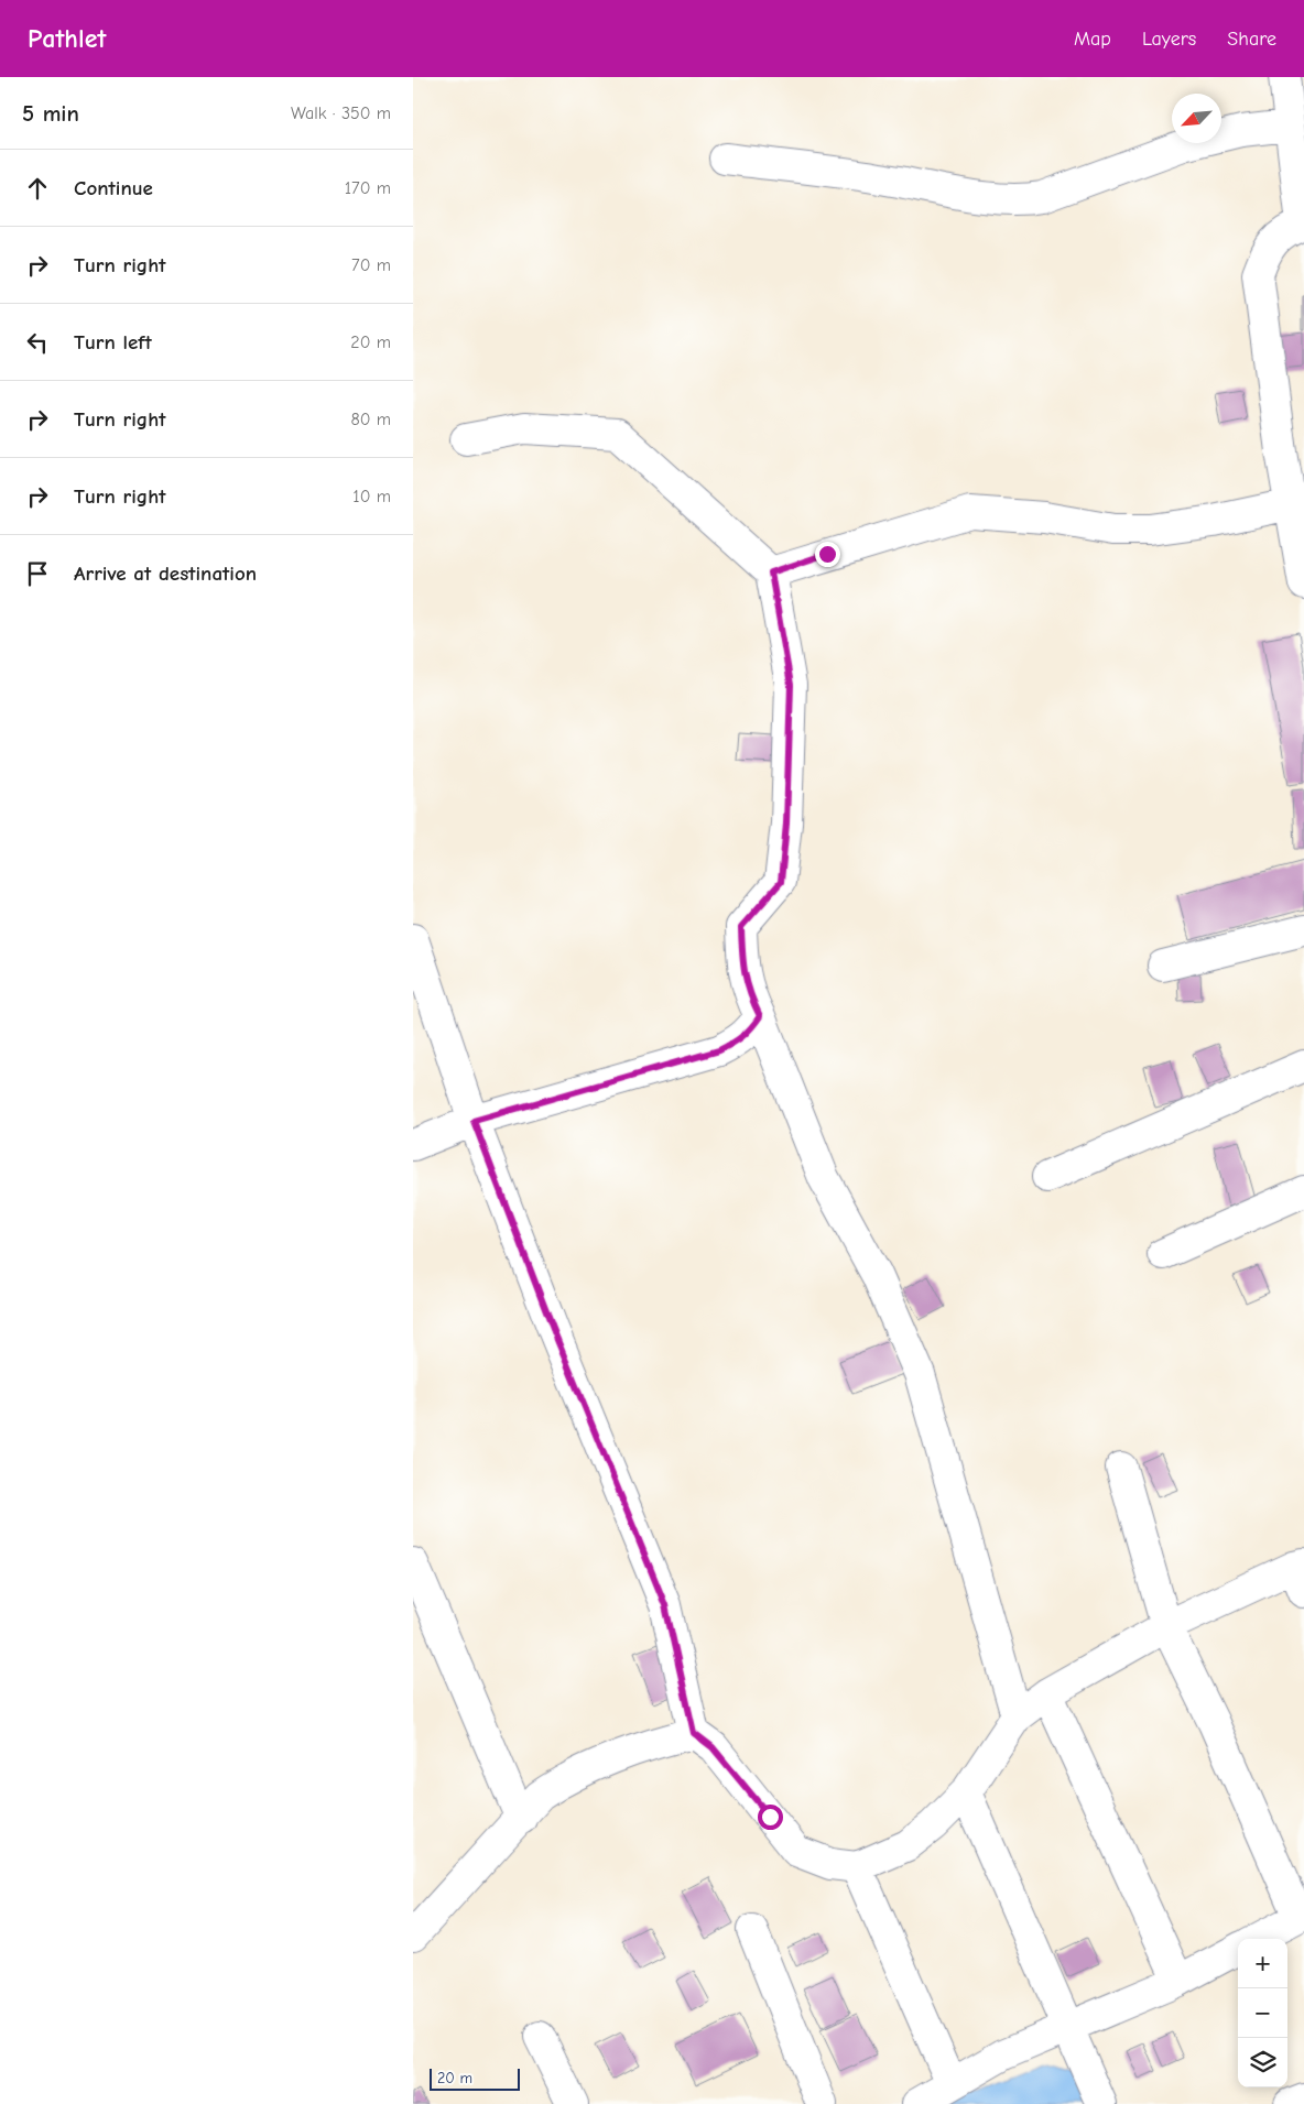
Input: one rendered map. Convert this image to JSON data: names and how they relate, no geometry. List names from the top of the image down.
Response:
{
  "scale_bar": "20 m",
  "north": "bottom left",
  "page": {
    "header": "Pathlet",
    "nav": ["Map", "Layers", "Share"],
    "heading": ["5 min", "Walk · 350 m"],
    "list": [
      ["Continue", "170 m"],
      ["Turn right", "70 m"],
      ["Turn left", "20 m"],
      ["Turn right", "80 m"],
      ["Turn right", "10 m"],
      "Arrive at destination"
    ],
    "map_buttons": ["+", "−"],
    "scale": "20 m"
  }
}
